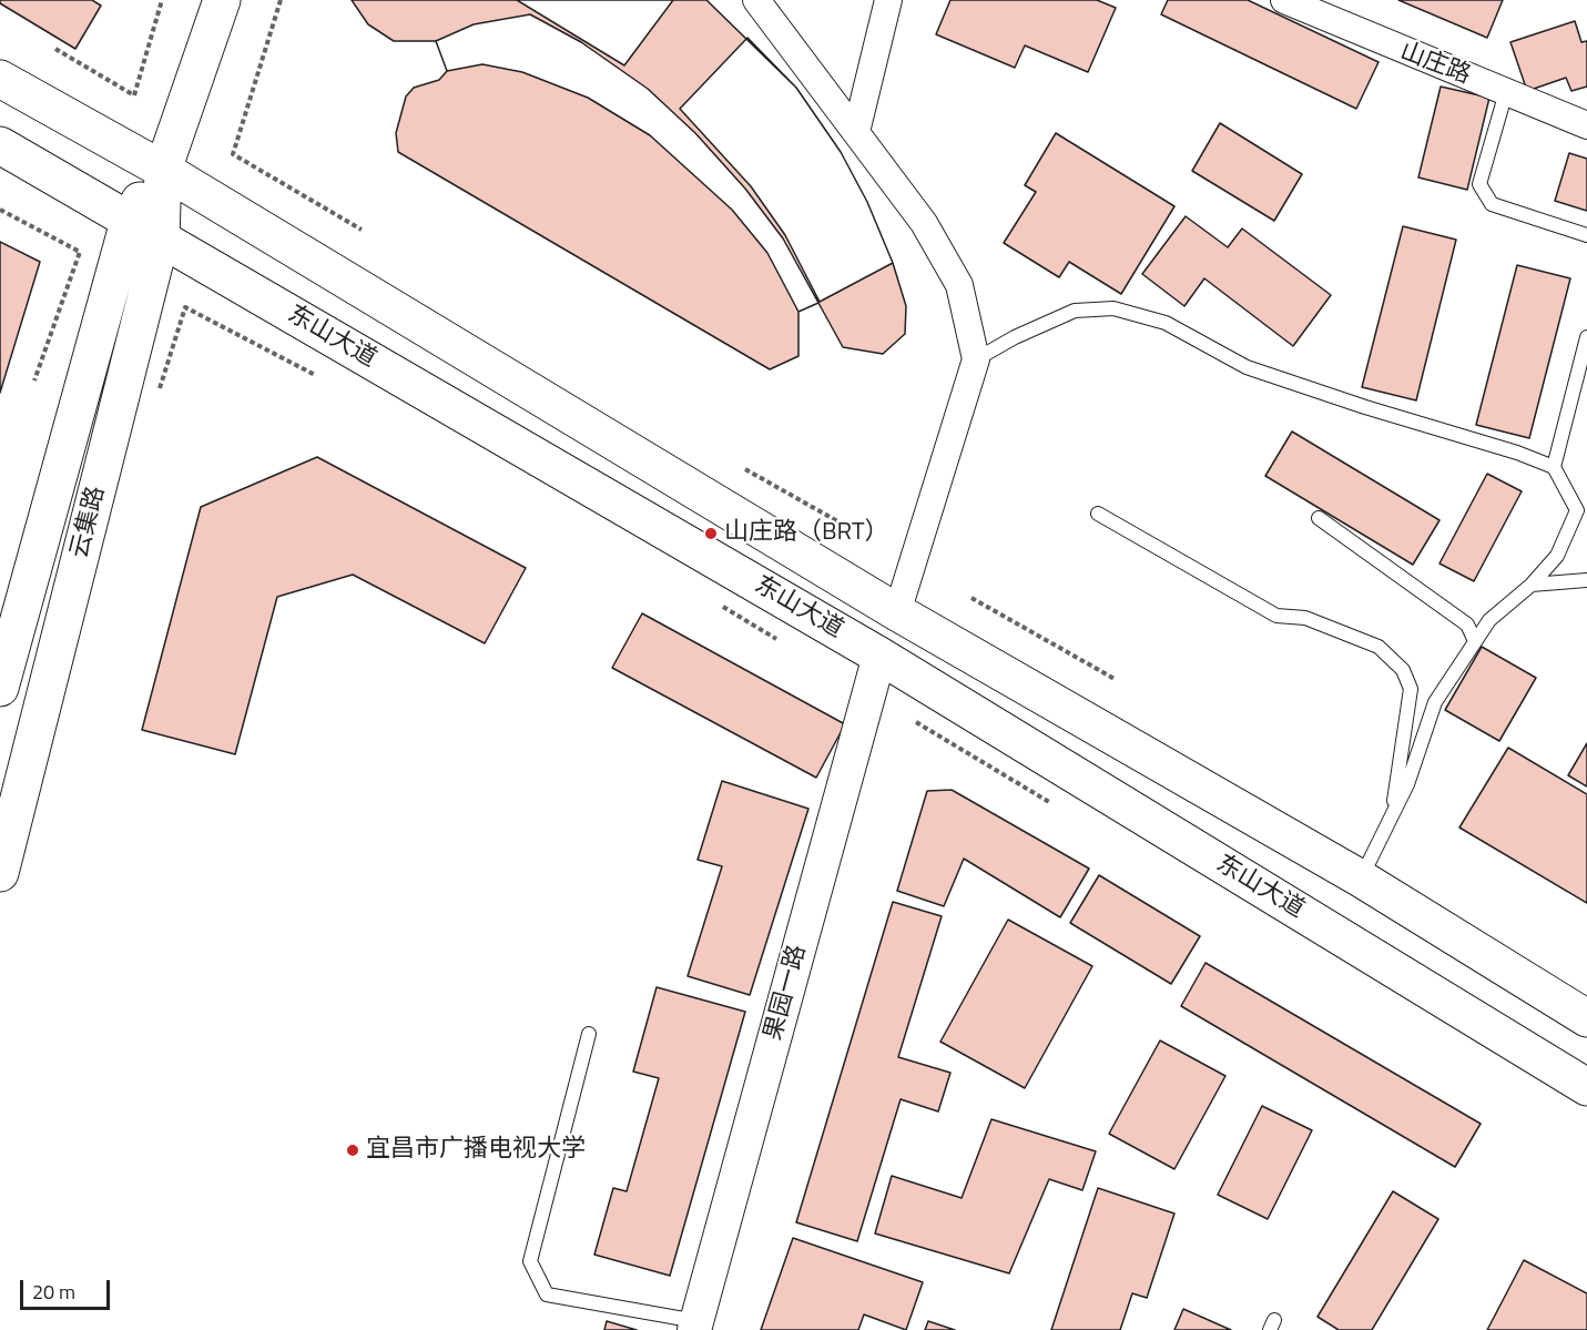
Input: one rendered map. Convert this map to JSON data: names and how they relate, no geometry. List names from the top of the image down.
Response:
{
  "streets": {
    "main road": ["东山大道", "云集路"],
    "street": ["山庄路", "果园一路"]
  },
  "crossings": [
    ["东山大道", "云集路"],
    ["东山大道", "果园一路"]
  ],
  "places": ["山庄路（BRT）", "宜昌市广播电视大学"],
  "scale_bar": "20 m"
}
